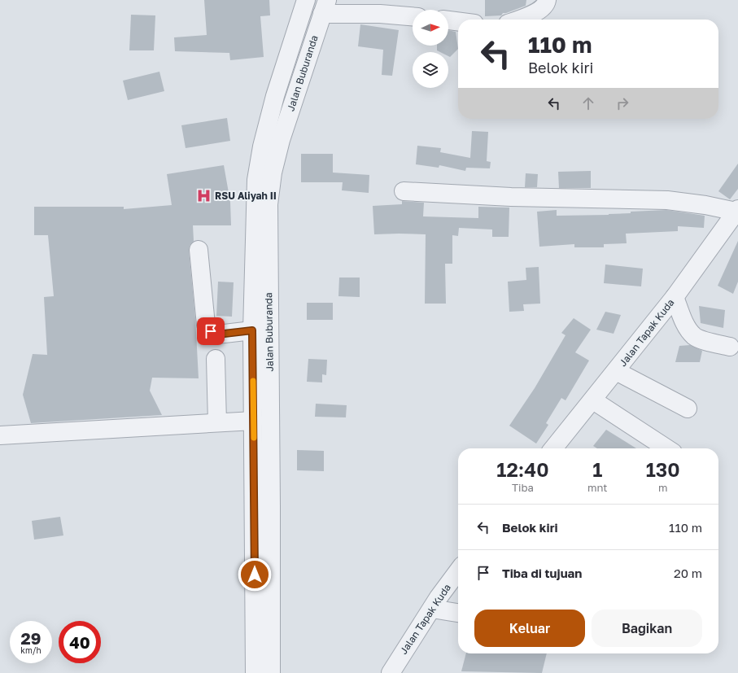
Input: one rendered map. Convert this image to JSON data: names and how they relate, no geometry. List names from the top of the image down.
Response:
{
  "streets": {
    "street": ["Jalan Buburanda", "Jalan Tapak Kuda"]
  },
  "places": {
    "hospital": ["RSU Aliyah II"]
  },
  "north": "right",
  "page": {
    "turn": ["110 m", "Belok kiri"],
    "eta": [
      "12:40",
      "Tiba",
      "1",
      "mnt",
      "130",
      "m"
    ],
    "list": [
      {
        "name": "Belok kiri",
        "value": "110 m"
      },
      {
        "name": "Tiba di tujuan",
        "value": "20 m"
      }
    ],
    "buttons": ["Keluar", "Bagikan"],
    "speed": "29 km/h",
    "limit": "40"
  }
}
